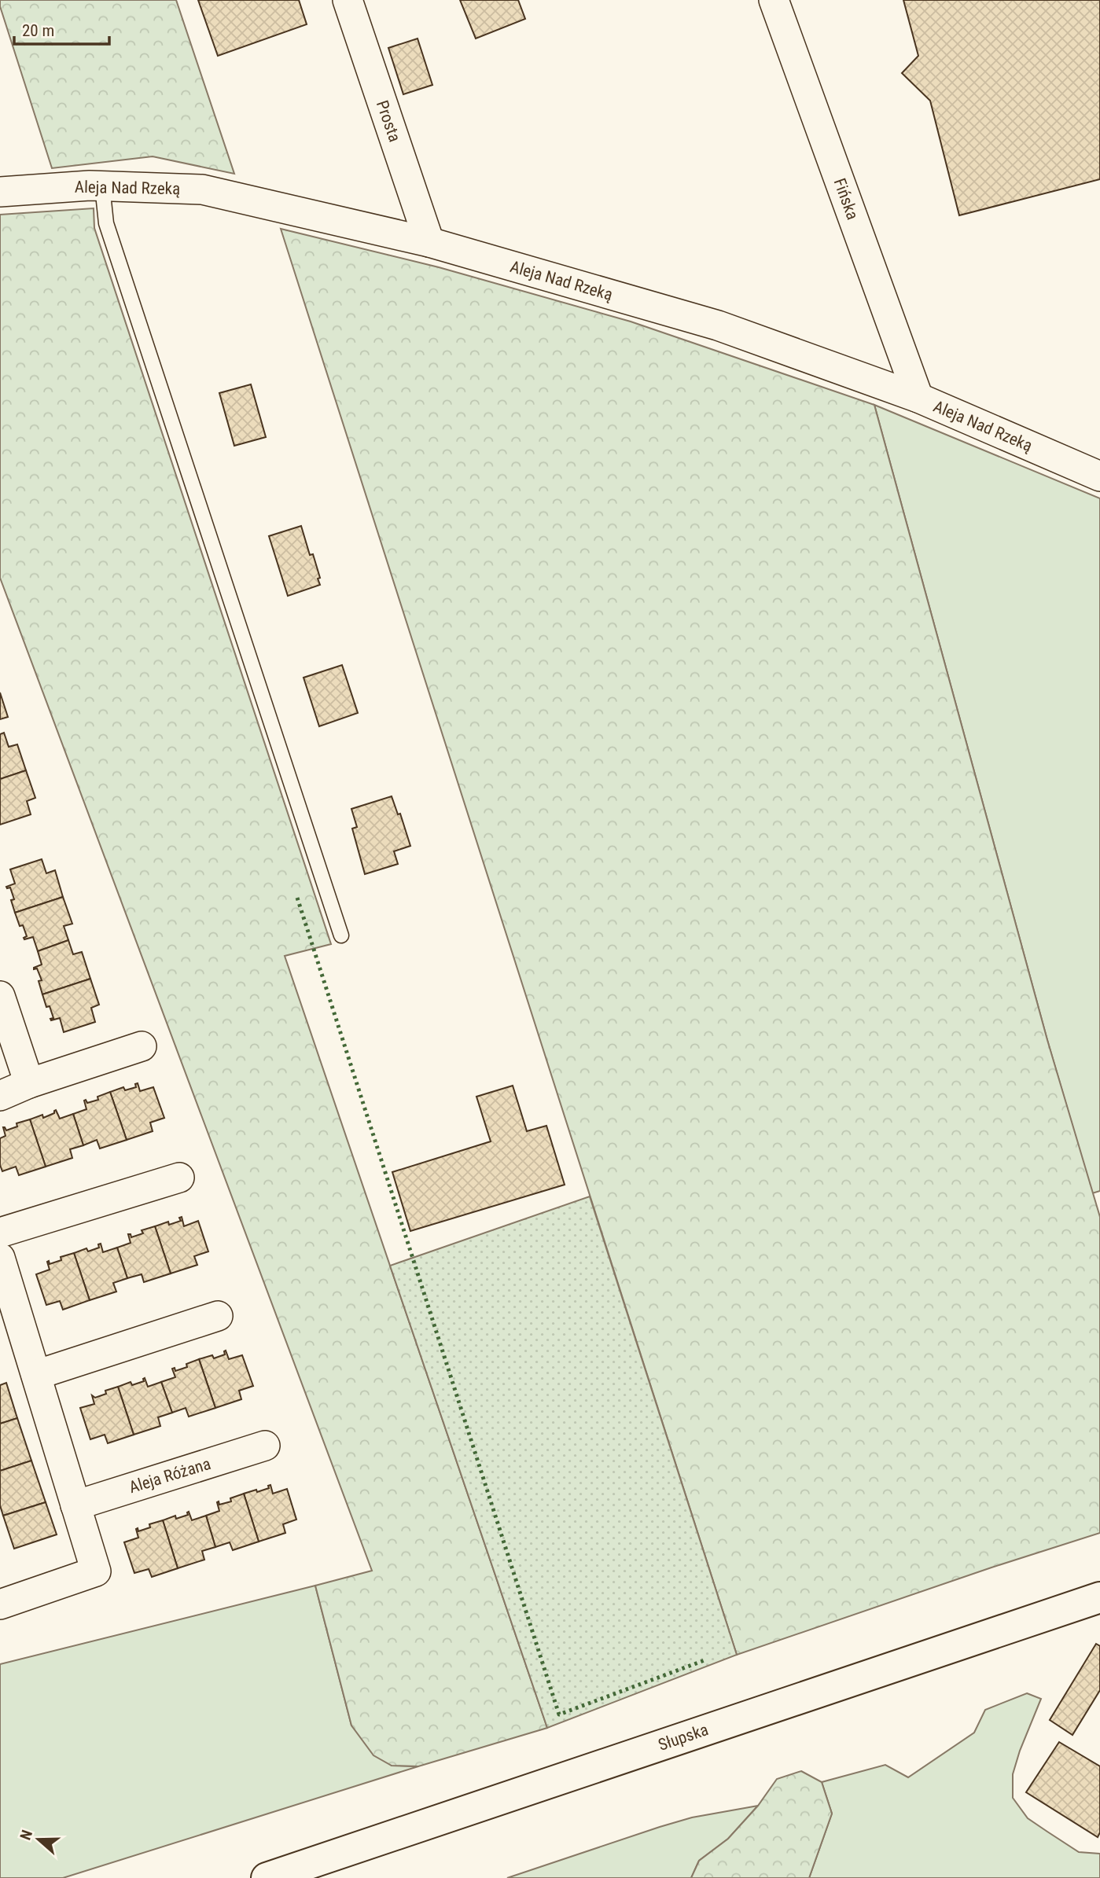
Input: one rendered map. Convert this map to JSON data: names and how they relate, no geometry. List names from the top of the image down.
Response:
{
  "streets": {
    "main road": ["Słupska"],
    "street": [
      "Prosta",
      "Aleja Nad Rzeką",
      "Fińska",
      "Aleja Różana"
    ]
  },
  "crossings": [
    ["Prosta", "Aleja Nad Rzeką"],
    ["Aleja Nad Rzeką", "Fińska"]
  ],
  "scale_bar": "20 m",
  "north": "left"
}
